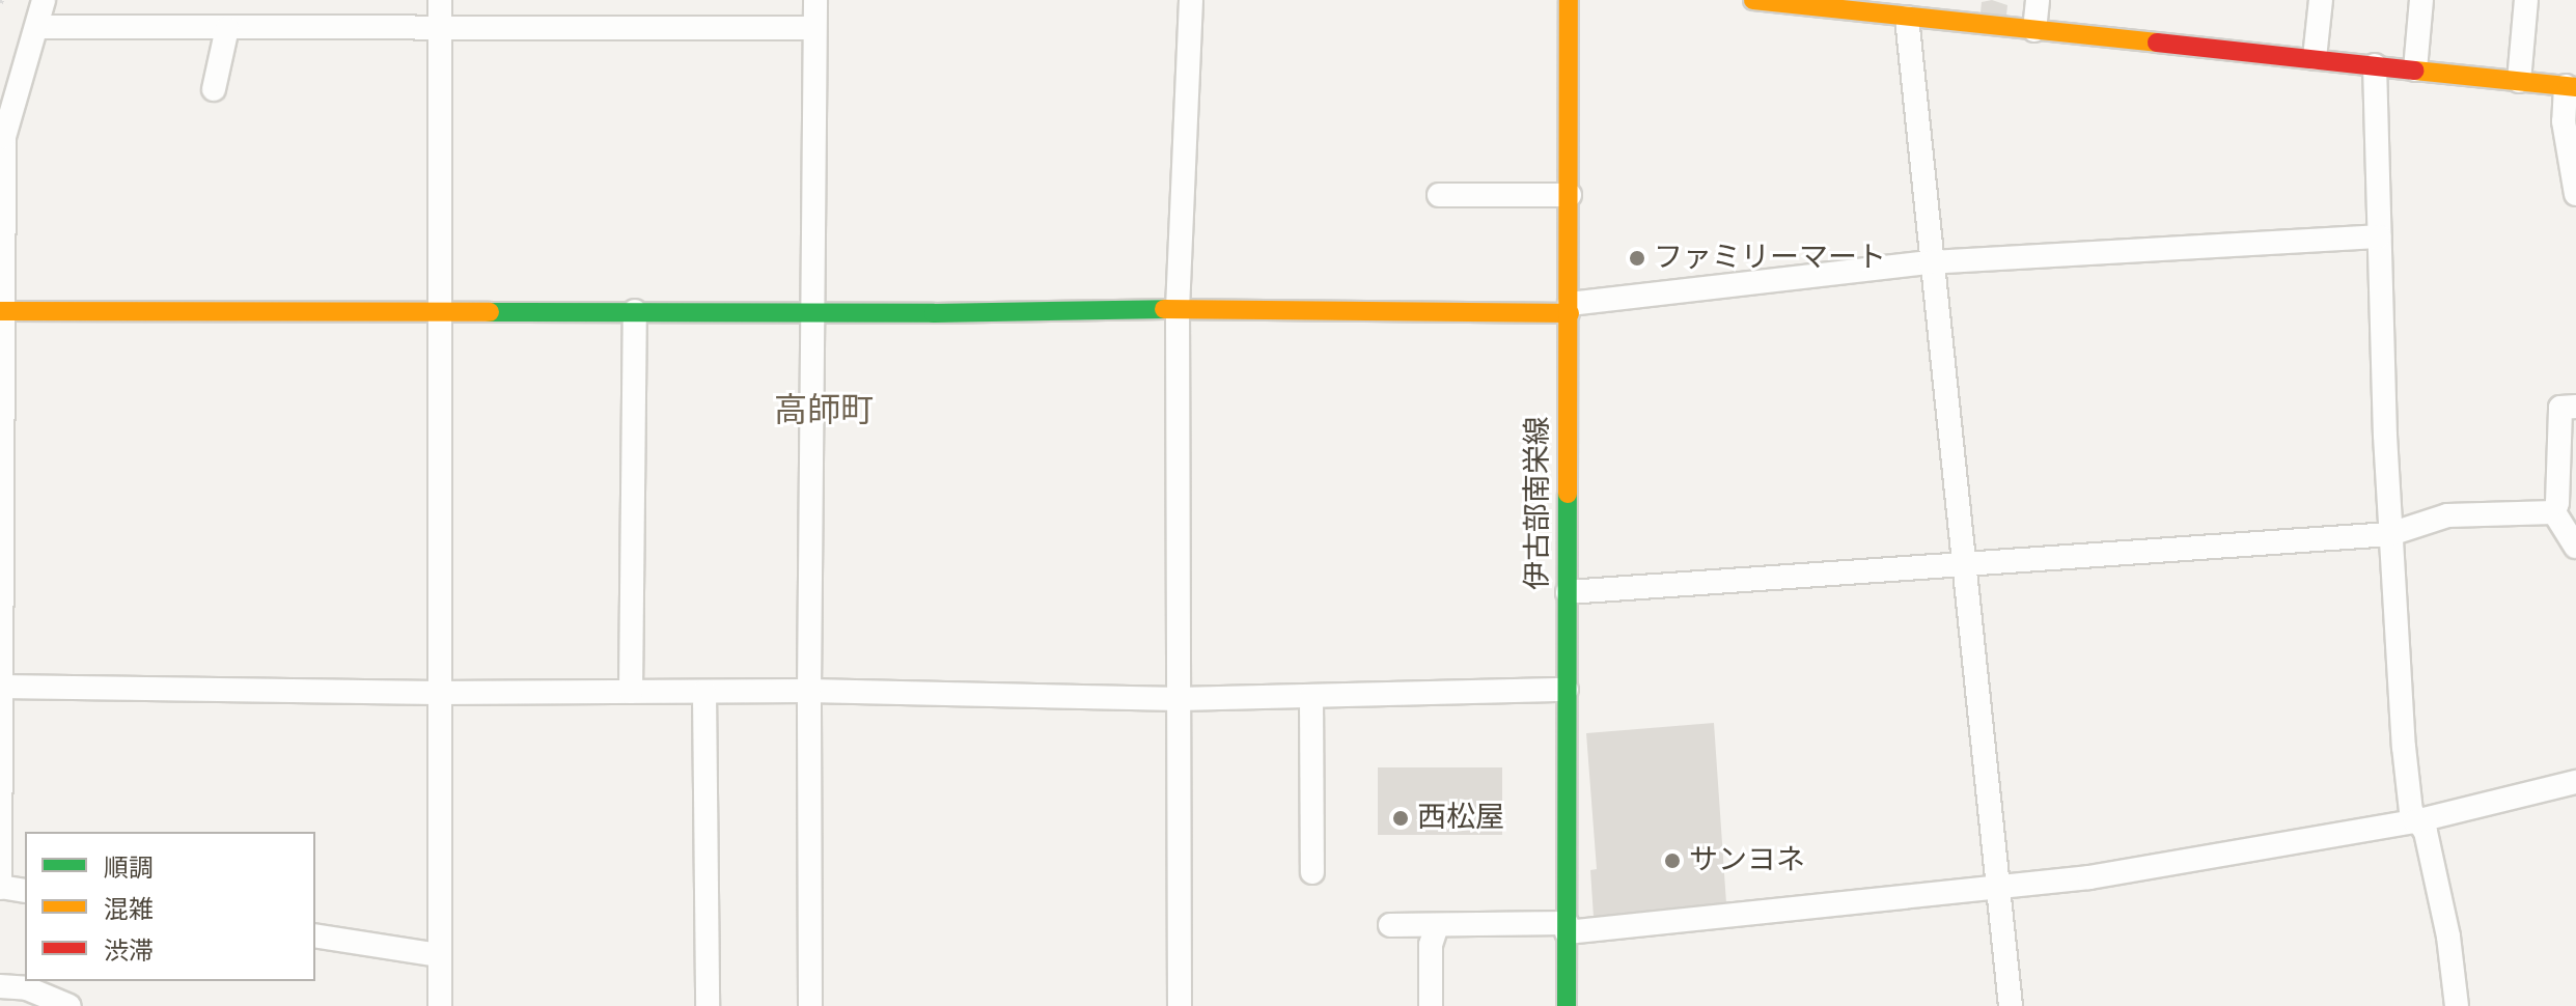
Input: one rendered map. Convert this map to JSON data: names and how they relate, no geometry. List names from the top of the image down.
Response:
{
  "streets": {
    "street": ["伊古部南栄線"]
  },
  "districts": ["高師町"],
  "places": ["ファミリーマート", "西松屋", "サンヨネ"],
  "legend": ["順調", "混雑", "渋滞"]
}
